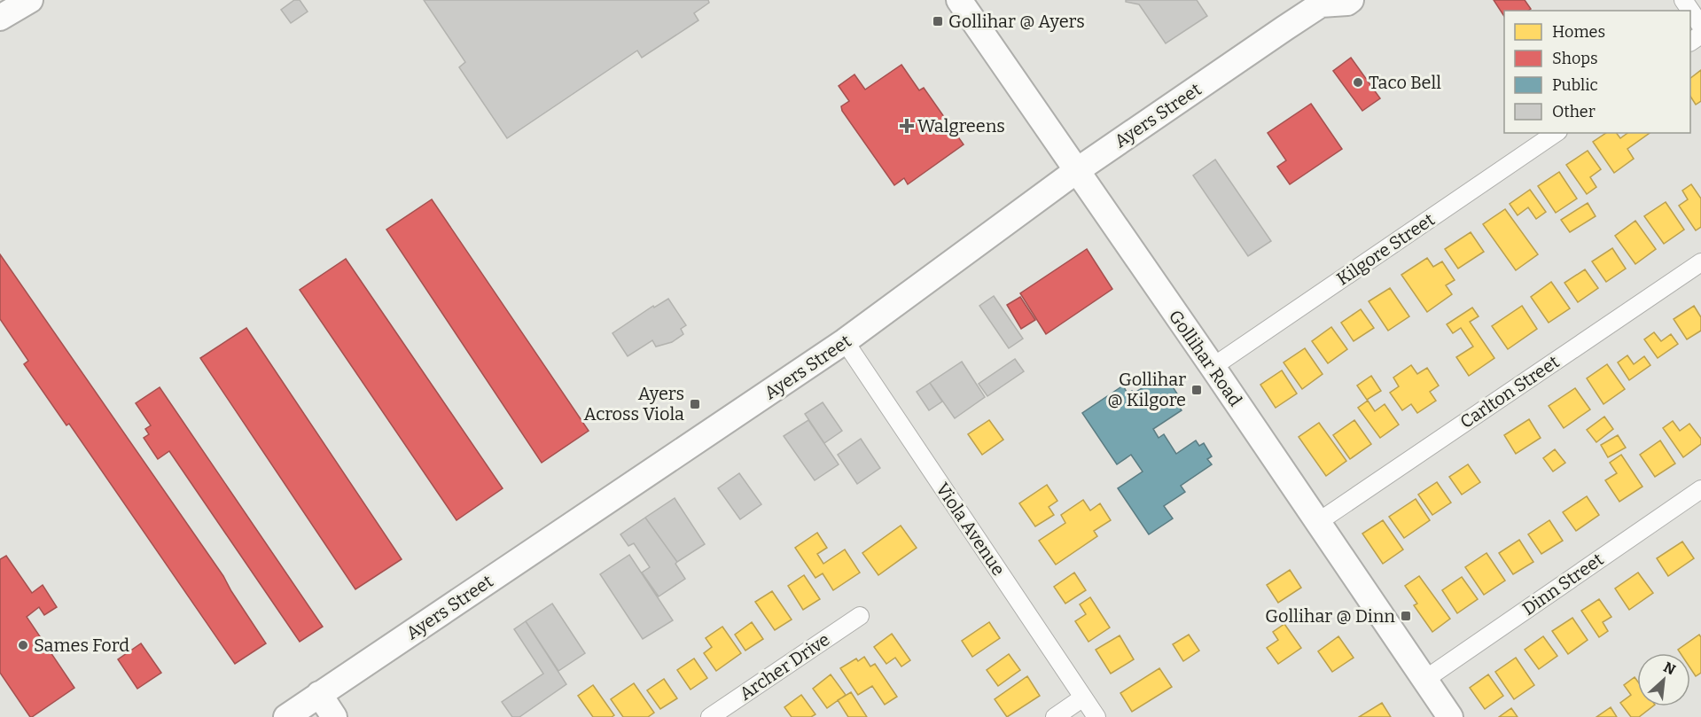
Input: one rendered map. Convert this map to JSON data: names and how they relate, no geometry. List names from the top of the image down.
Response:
{
  "streets": {
    "main road": ["Ayers Street", "Gollihar Road"],
    "street": [
      "Kilgore Street",
      "Carlton Street",
      "Viola Avenue",
      "Dinn Street",
      "Archer Drive"
    ]
  },
  "crossings": [
    ["Ayers Street", "Gollihar Road"],
    ["Ayers Street", "Viola Avenue"],
    ["Kilgore Street", "Gollihar Road"],
    ["Gollihar Road", "Carlton Street"],
    ["Gollihar Road", "Dinn Street"]
  ],
  "places": {
    "transit": [
      "Gollihar @ Ayers",
      "Gollihar @ Kilgore",
      "Ayers Across Viola",
      "Gollihar @ Dinn"
    ],
    "other": ["Taco Bell", "Sames Ford"],
    "health": ["Walgreens"]
  },
  "legend": [
    "Homes",
    "Shops",
    "Public",
    "Other"
  ],
  "north": "top right"
}
